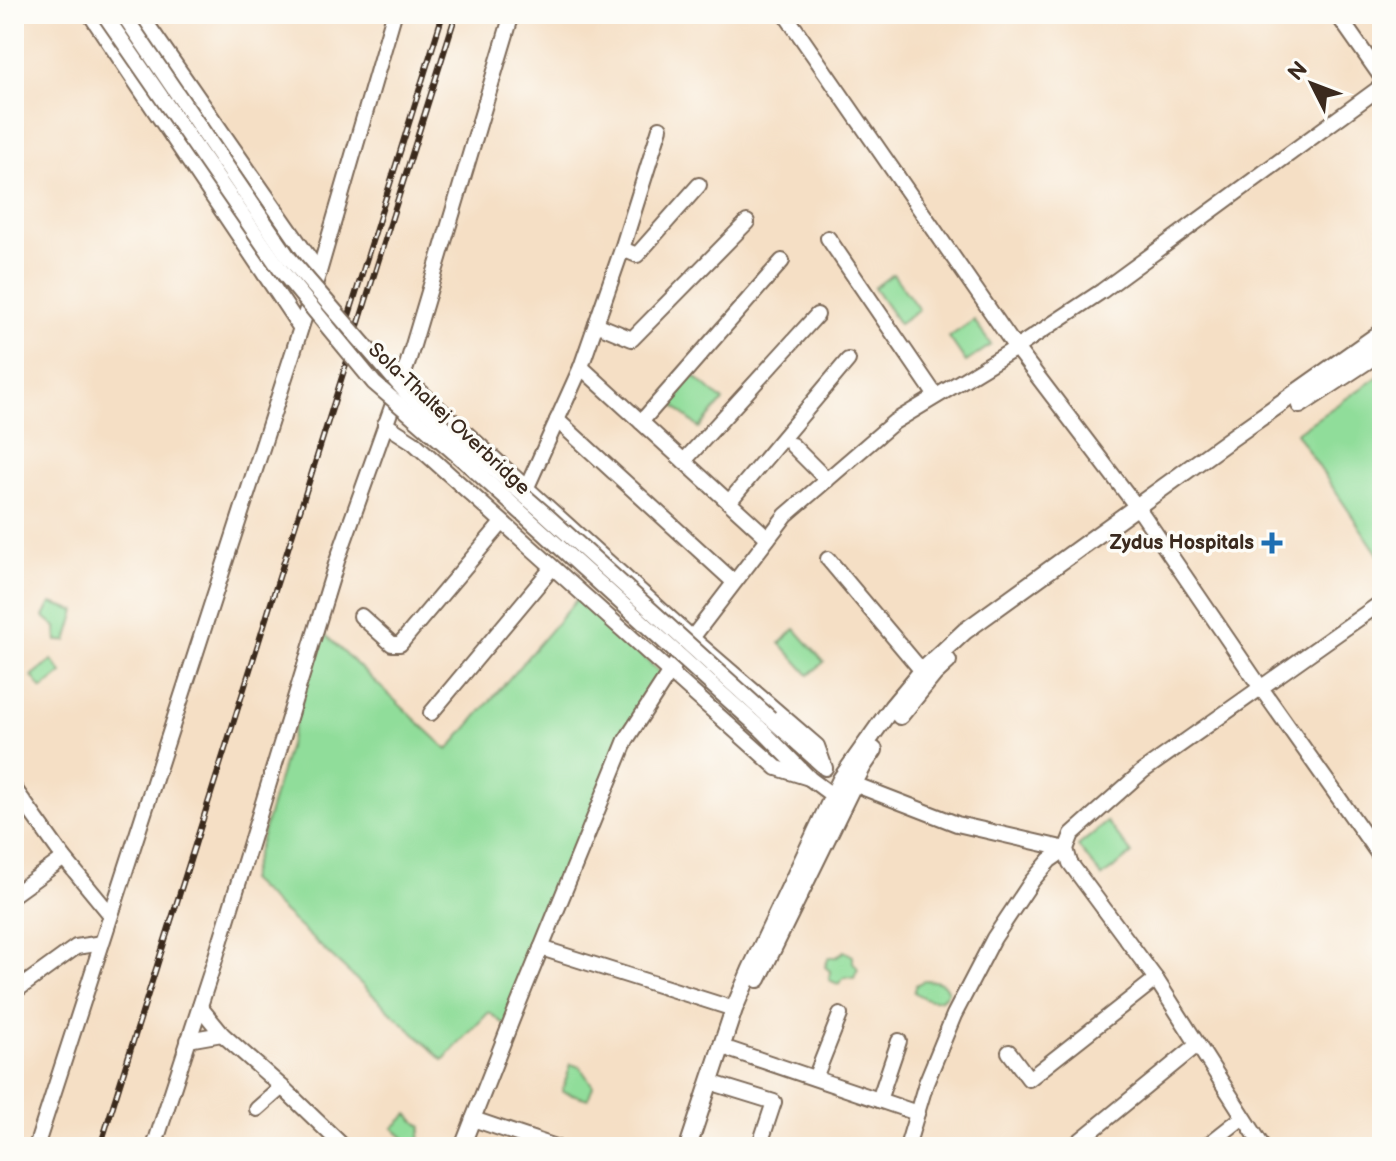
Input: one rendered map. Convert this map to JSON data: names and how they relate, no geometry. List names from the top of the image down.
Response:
{
  "streets": {
    "street": ["Sola-Thaltej Overbridge"]
  },
  "places": {
    "health": ["Zydus Hospitals"]
  },
  "north": "top left"
}
